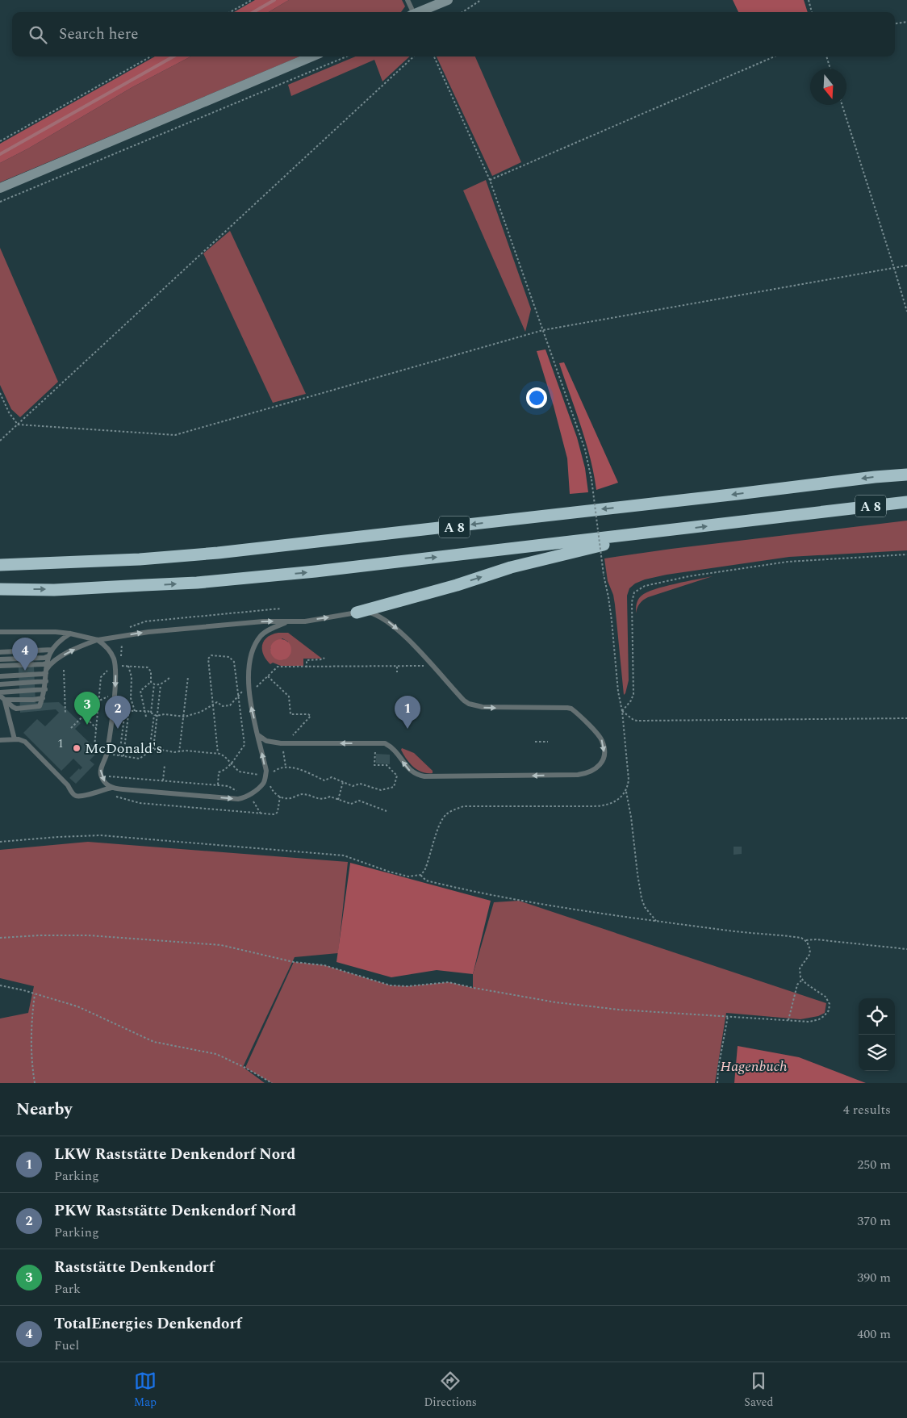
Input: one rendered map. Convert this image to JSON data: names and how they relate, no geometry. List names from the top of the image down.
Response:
{
  "streets": {
    "highway": ["A 8"]
  },
  "parks": ["Hagenbuch"],
  "places": ["McDonald's"],
  "house_numbers": ["1"],
  "north": "bottom",
  "page": {
    "search": "Search here",
    "pins": [
      "4",
      "3",
      "1",
      "2"
    ],
    "heading": ["Nearby", "4 results"],
    "list": [
      {
        "mark": "1",
        "name": "LKW Raststätte Denkendorf Nord",
        "note": "Parking",
        "value": "250 m"
      },
      {
        "mark": "2",
        "name": "PKW Raststätte Denkendorf Nord",
        "note": "Parking",
        "value": "370 m"
      },
      {
        "mark": "3",
        "name": "Raststätte Denkendorf",
        "note": "Park",
        "value": "390 m"
      },
      {
        "mark": "4",
        "name": "TotalEnergies Denkendorf",
        "note": "Fuel",
        "value": "400 m"
      }
    ],
    "nav": ["Map", "Directions", "Saved"]
  }
}
